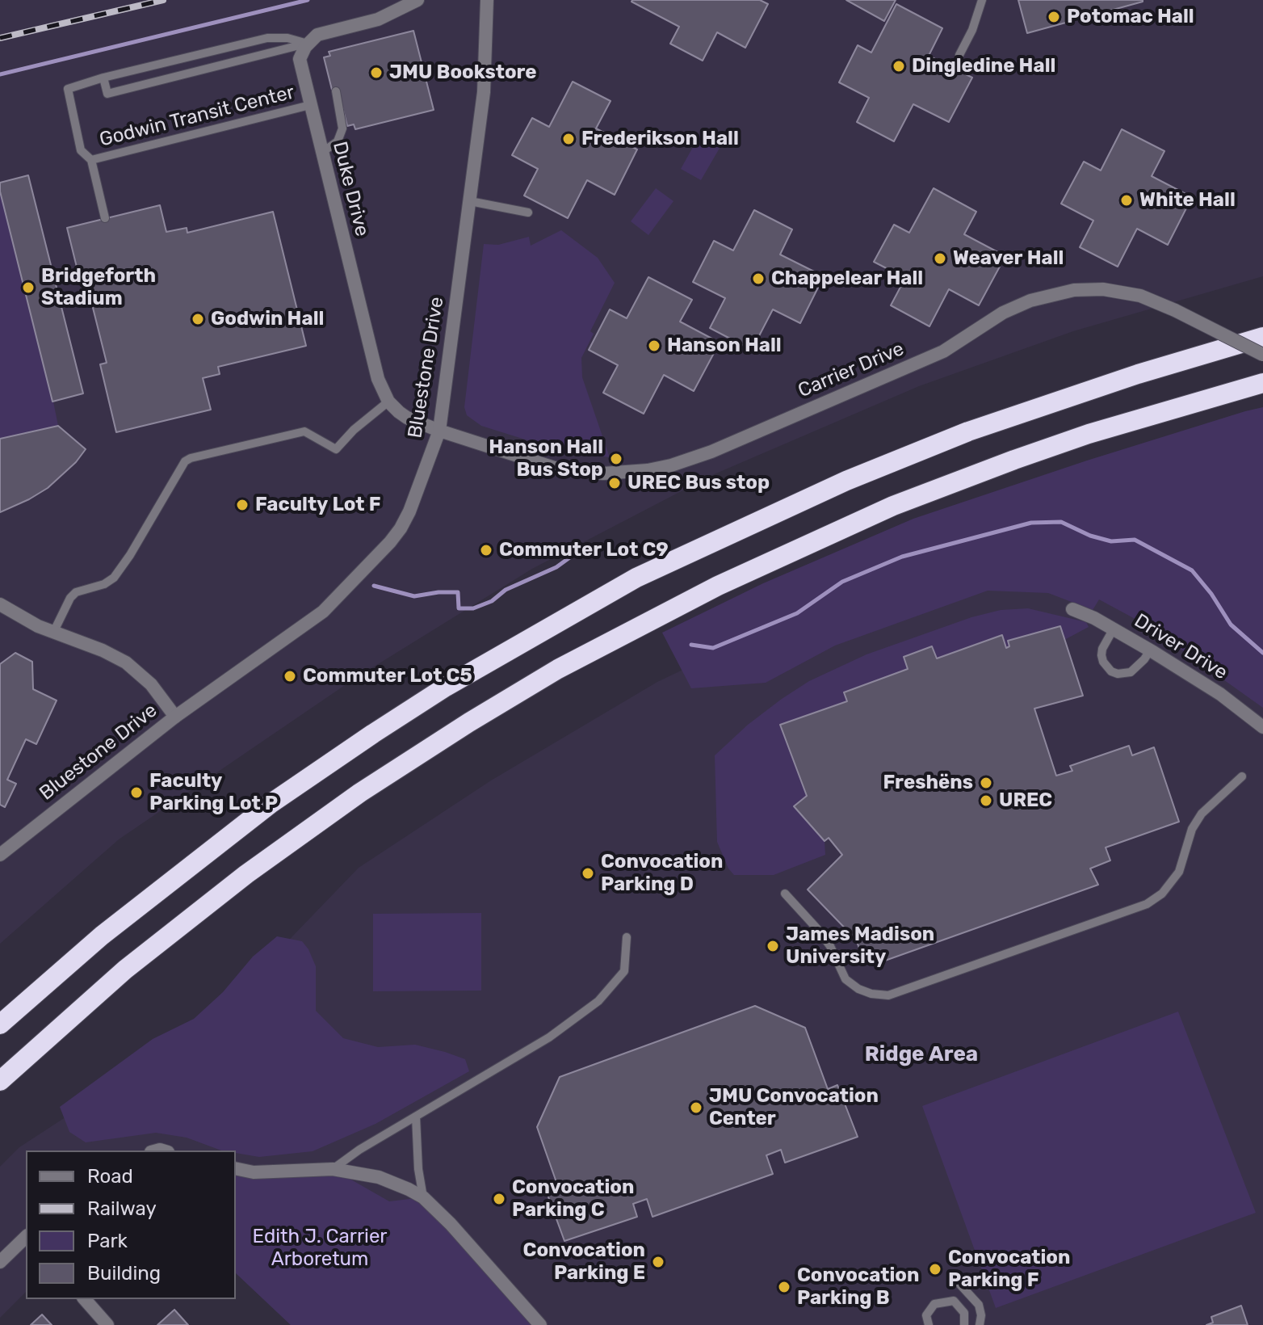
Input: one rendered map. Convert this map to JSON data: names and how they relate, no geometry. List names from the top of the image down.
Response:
{
  "streets": {
    "street": [
      "Duke Drive",
      "Bluestone Drive",
      "Carrier Drive",
      "Driver Drive"
    ],
    "lane": ["Godwin Transit Center"]
  },
  "crossings": [
    ["Godwin Transit Center", "Duke Drive"],
    ["Bluestone Drive", "Carrier Drive"]
  ],
  "districts": ["Ridge Area"],
  "parks": ["Edith J. Carrier Arboretum"],
  "places": [
    "Potomac Hall",
    "Dingledine Hall",
    "JMU Bookstore",
    "Frederikson Hall",
    "White Hall",
    "Weaver Hall",
    "Chappelear Hall",
    "Bridgeforth Stadium",
    "Godwin Hall",
    "Hanson Hall",
    "Hanson Hall Bus Stop",
    "UREC Bus stop",
    "Faculty Lot F",
    "Commuter Lot C9",
    "Commuter Lot C5",
    "Freshëns",
    "Faculty Parking Lot P",
    "UREC",
    "Convocation Parking D",
    "James Madison University",
    "JMU Convocation Center",
    "Convocation Parking C",
    "Convocation Parking E",
    "Convocation Parking F",
    "Convocation Parking B"
  ],
  "legend": [
    "Road",
    "Railway",
    "Park",
    "Building"
  ]
}
